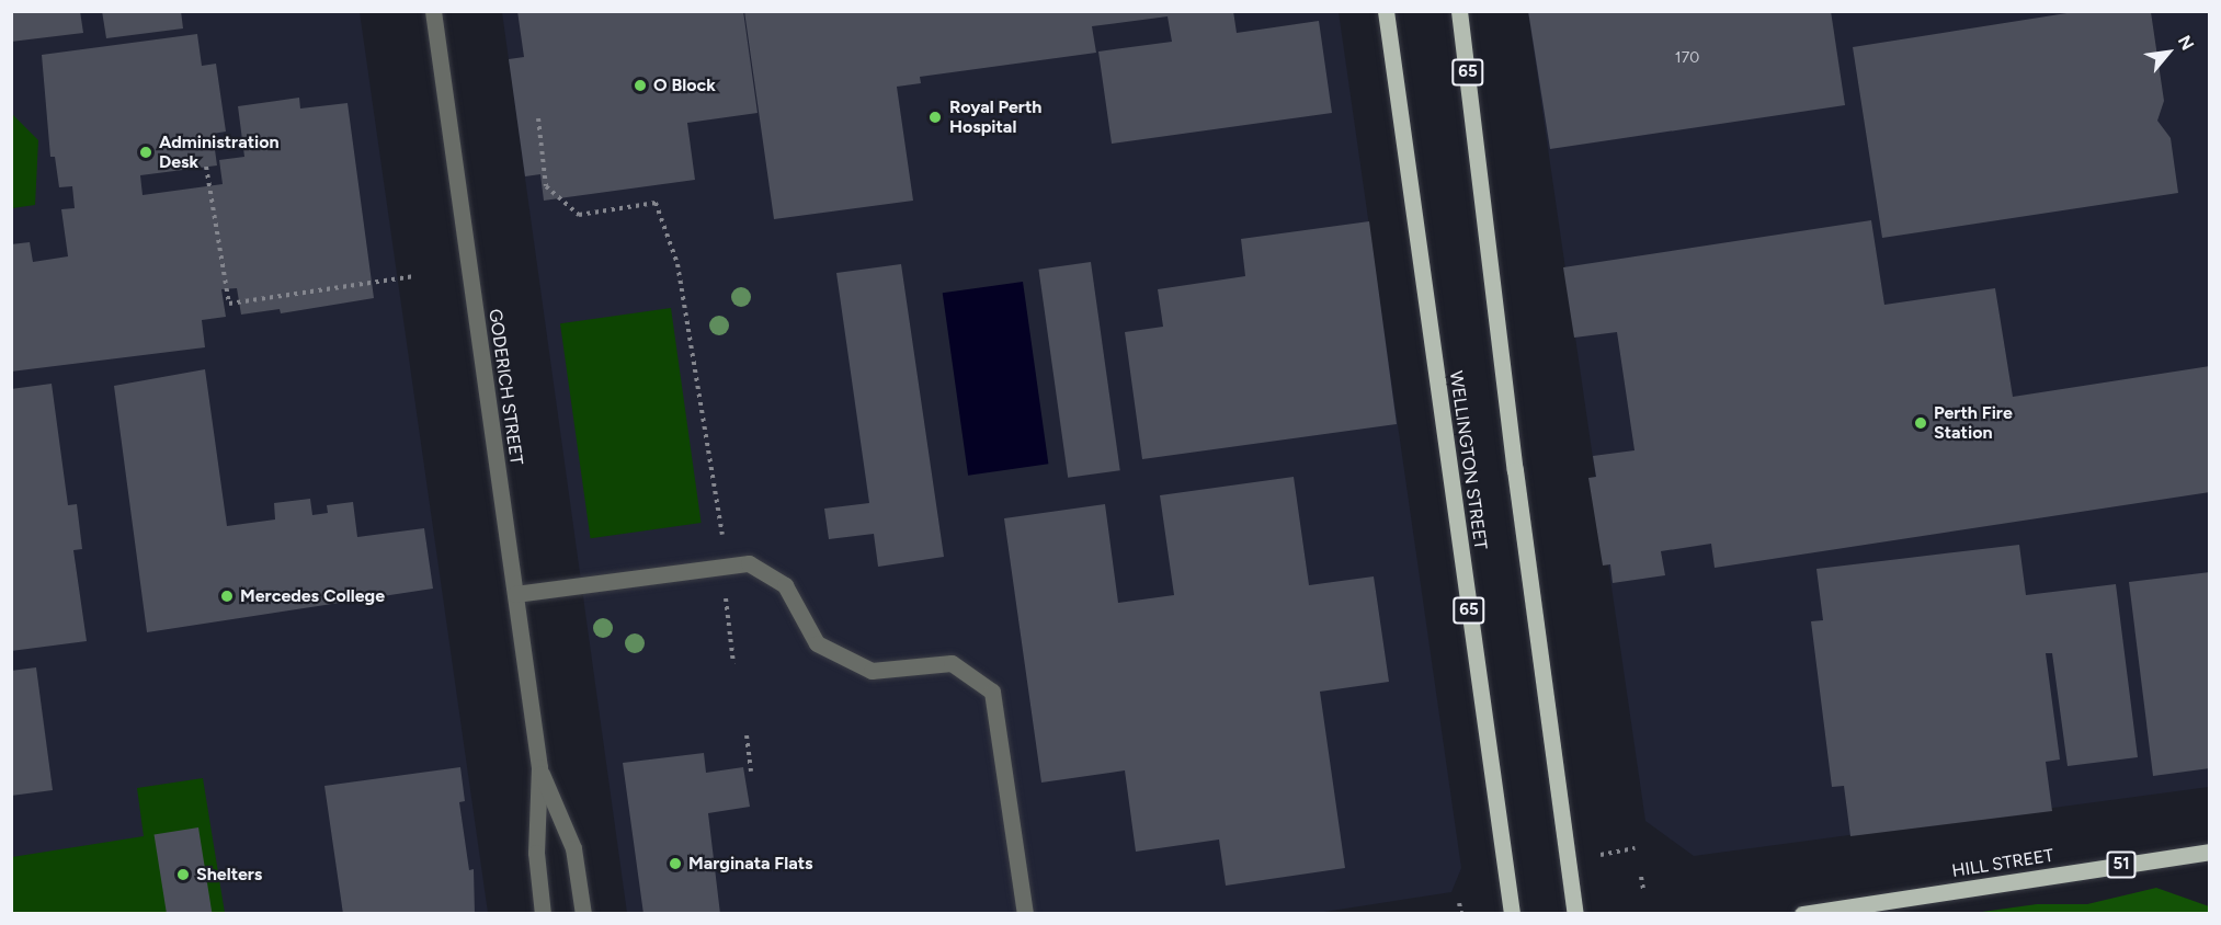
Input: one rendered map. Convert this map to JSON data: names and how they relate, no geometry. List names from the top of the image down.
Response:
{
  "streets": {
    "main road": [
      "65",
      "WELLINGTON STREET",
      "HILL STREET",
      "51"
    ],
    "street": ["GODERICH STREET"]
  },
  "places": [
    "O Block",
    "Royal Perth Hospital",
    "Administration Desk",
    "Perth Fire Station",
    "Mercedes College",
    "Marginata Flats",
    "Shelters"
  ],
  "house_numbers": ["170"],
  "north": "top right"
}
